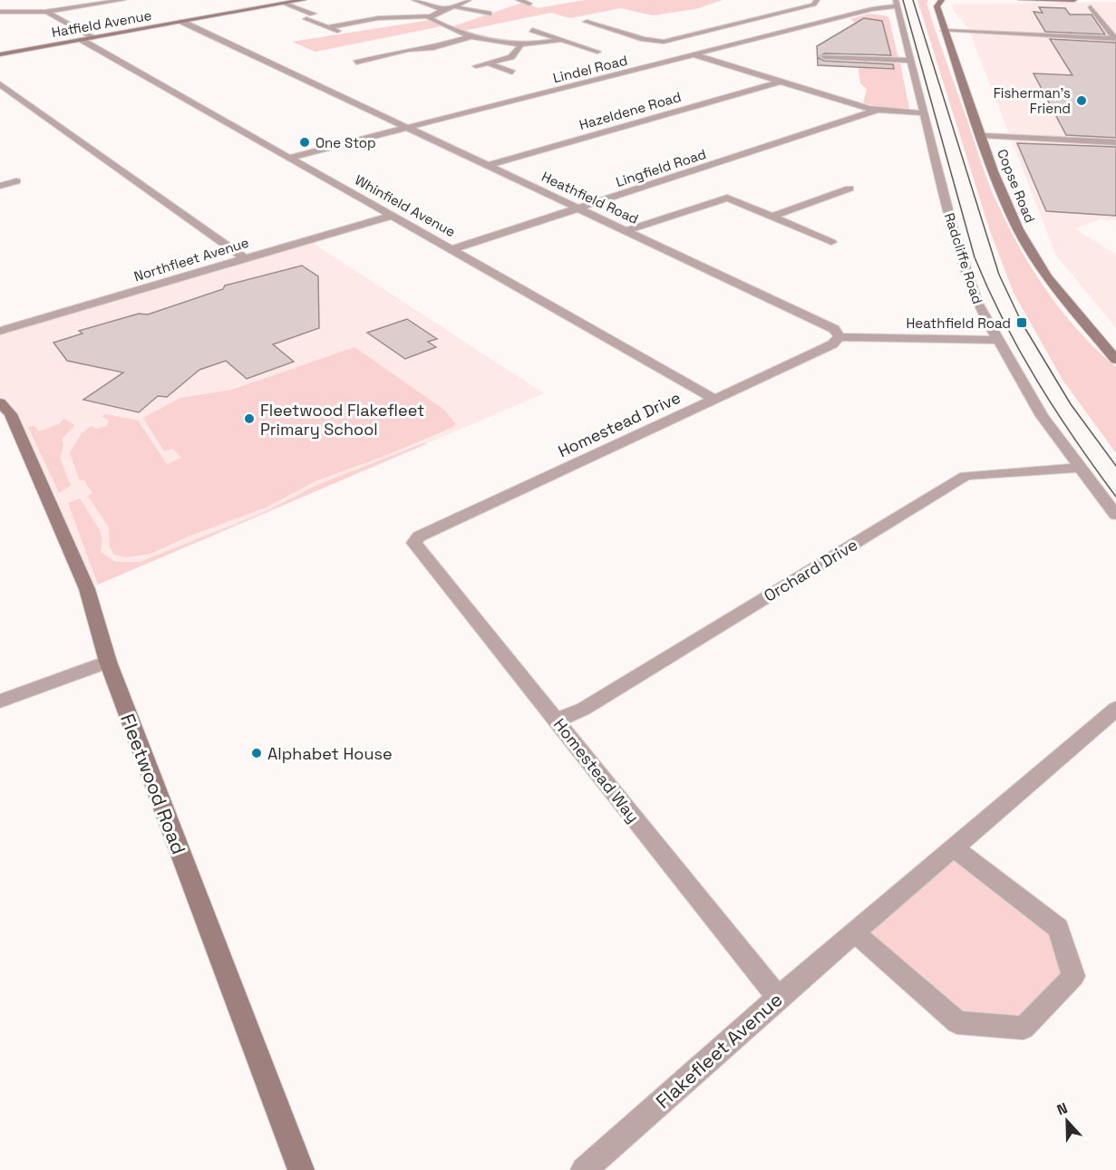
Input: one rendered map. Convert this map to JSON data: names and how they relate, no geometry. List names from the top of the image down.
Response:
{
  "streets": {
    "street": [
      "Hatfield Avenue",
      "Lindel Road",
      "Hazeldene Road",
      "Lingfield Road",
      "Copse Road",
      "Heathfield Road",
      "Whinfield Avenue",
      "Radcliffe Road",
      "Northfleet Avenue",
      "Homestead Drive",
      "Orchard Drive",
      "Homestead Way",
      "Fleetwood Road",
      "Flakefleet Avenue"
    ]
  },
  "crossings": [
    ["Hatfield Avenue", "Heathfield Road"],
    ["Hatfield Avenue", "Whinfield Avenue"],
    ["Lindel Road", "Heathfield Road"],
    ["Lindel Road", "Whinfield Avenue"],
    ["Lindel Road", "Radcliffe Road"],
    ["Hazeldene Road", "Heathfield Road"],
    ["Lingfield Road", "Heathfield Road"],
    ["Lingfield Road", "Whinfield Avenue"],
    ["Heathfield Road", "Homestead Drive"],
    ["Whinfield Avenue", "Northfleet Avenue"],
    ["Whinfield Avenue", "Homestead Drive"],
    ["Radcliffe Road", "Orchard Drive"],
    ["Homestead Drive", "Homestead Way"],
    ["Orchard Drive", "Homestead Way"],
    ["Homestead Way", "Flakefleet Avenue"]
  ],
  "places": {
    "other": [
      "Fisherman's Friend",
      "One Stop",
      "Fleetwood Flakefleet Primary School",
      "Alphabet House"
    ],
    "transit": ["Heathfield Road"]
  },
  "north": "top"
}
